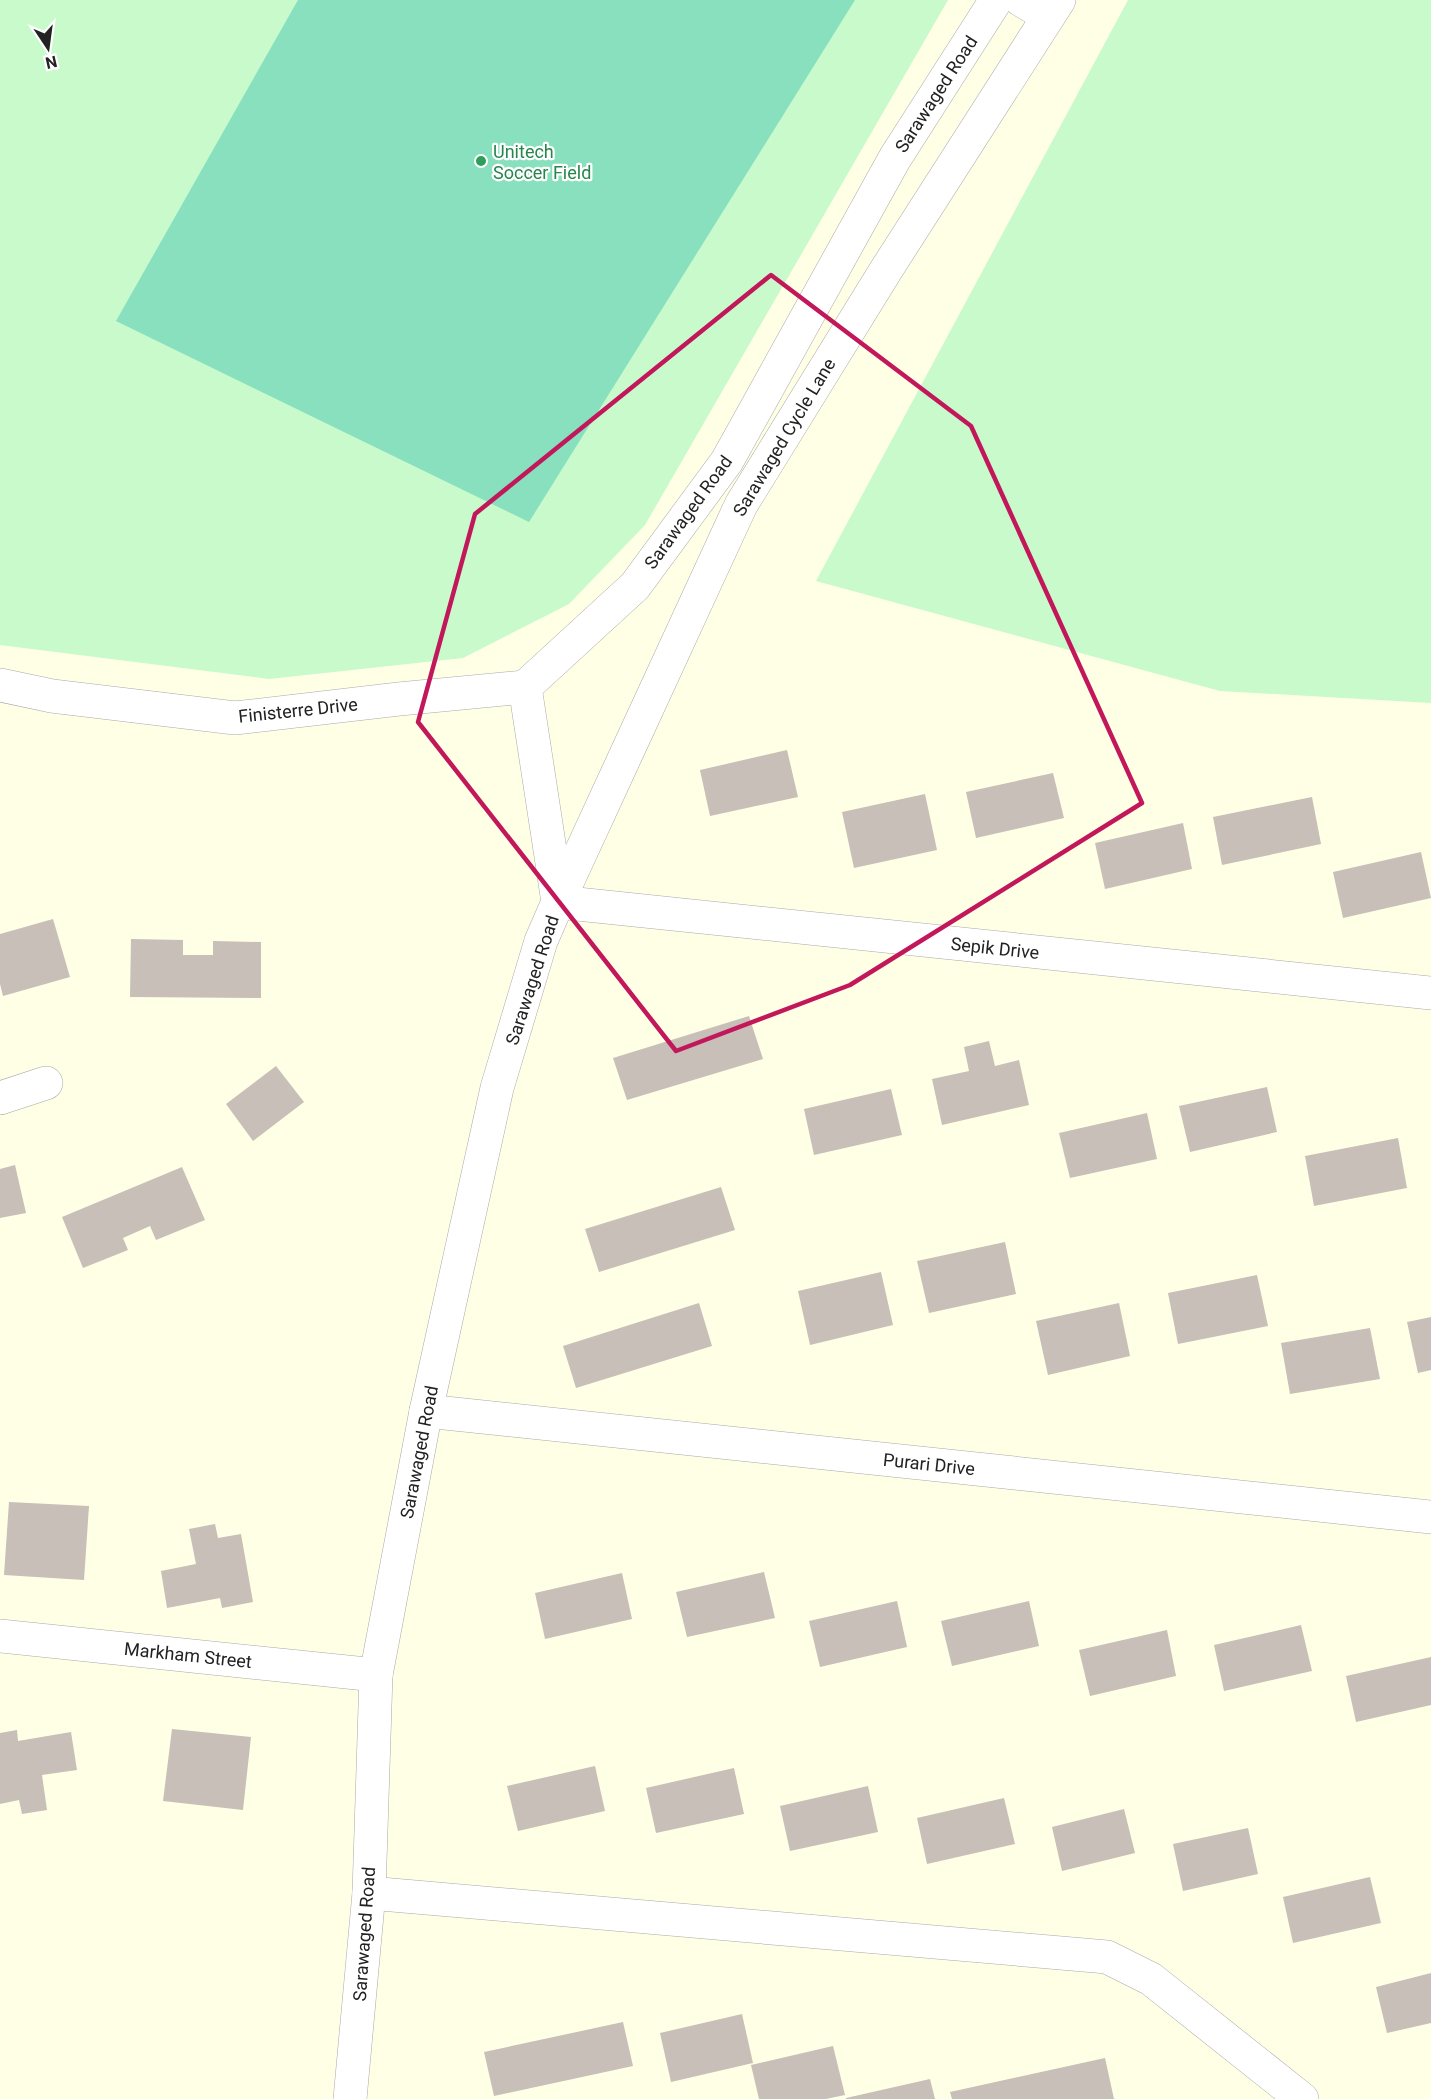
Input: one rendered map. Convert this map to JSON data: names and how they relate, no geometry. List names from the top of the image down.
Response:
{
  "streets": {
    "street": [
      "Sarawaged Road",
      "Sarawaged Cycle Lane",
      "Finisterre Drive",
      "Purari Drive",
      "Markham Street"
    ]
  },
  "crossings": [
    ["Sarawaged Road", "Sarawaged Cycle Lane"],
    ["Sarawaged Road", "Finisterre Drive"],
    ["Sarawaged Road", "Purari Drive"],
    ["Sarawaged Road", "Markham Street"]
  ],
  "places": ["Unitech Soccer Field"],
  "north": "bottom"
}
